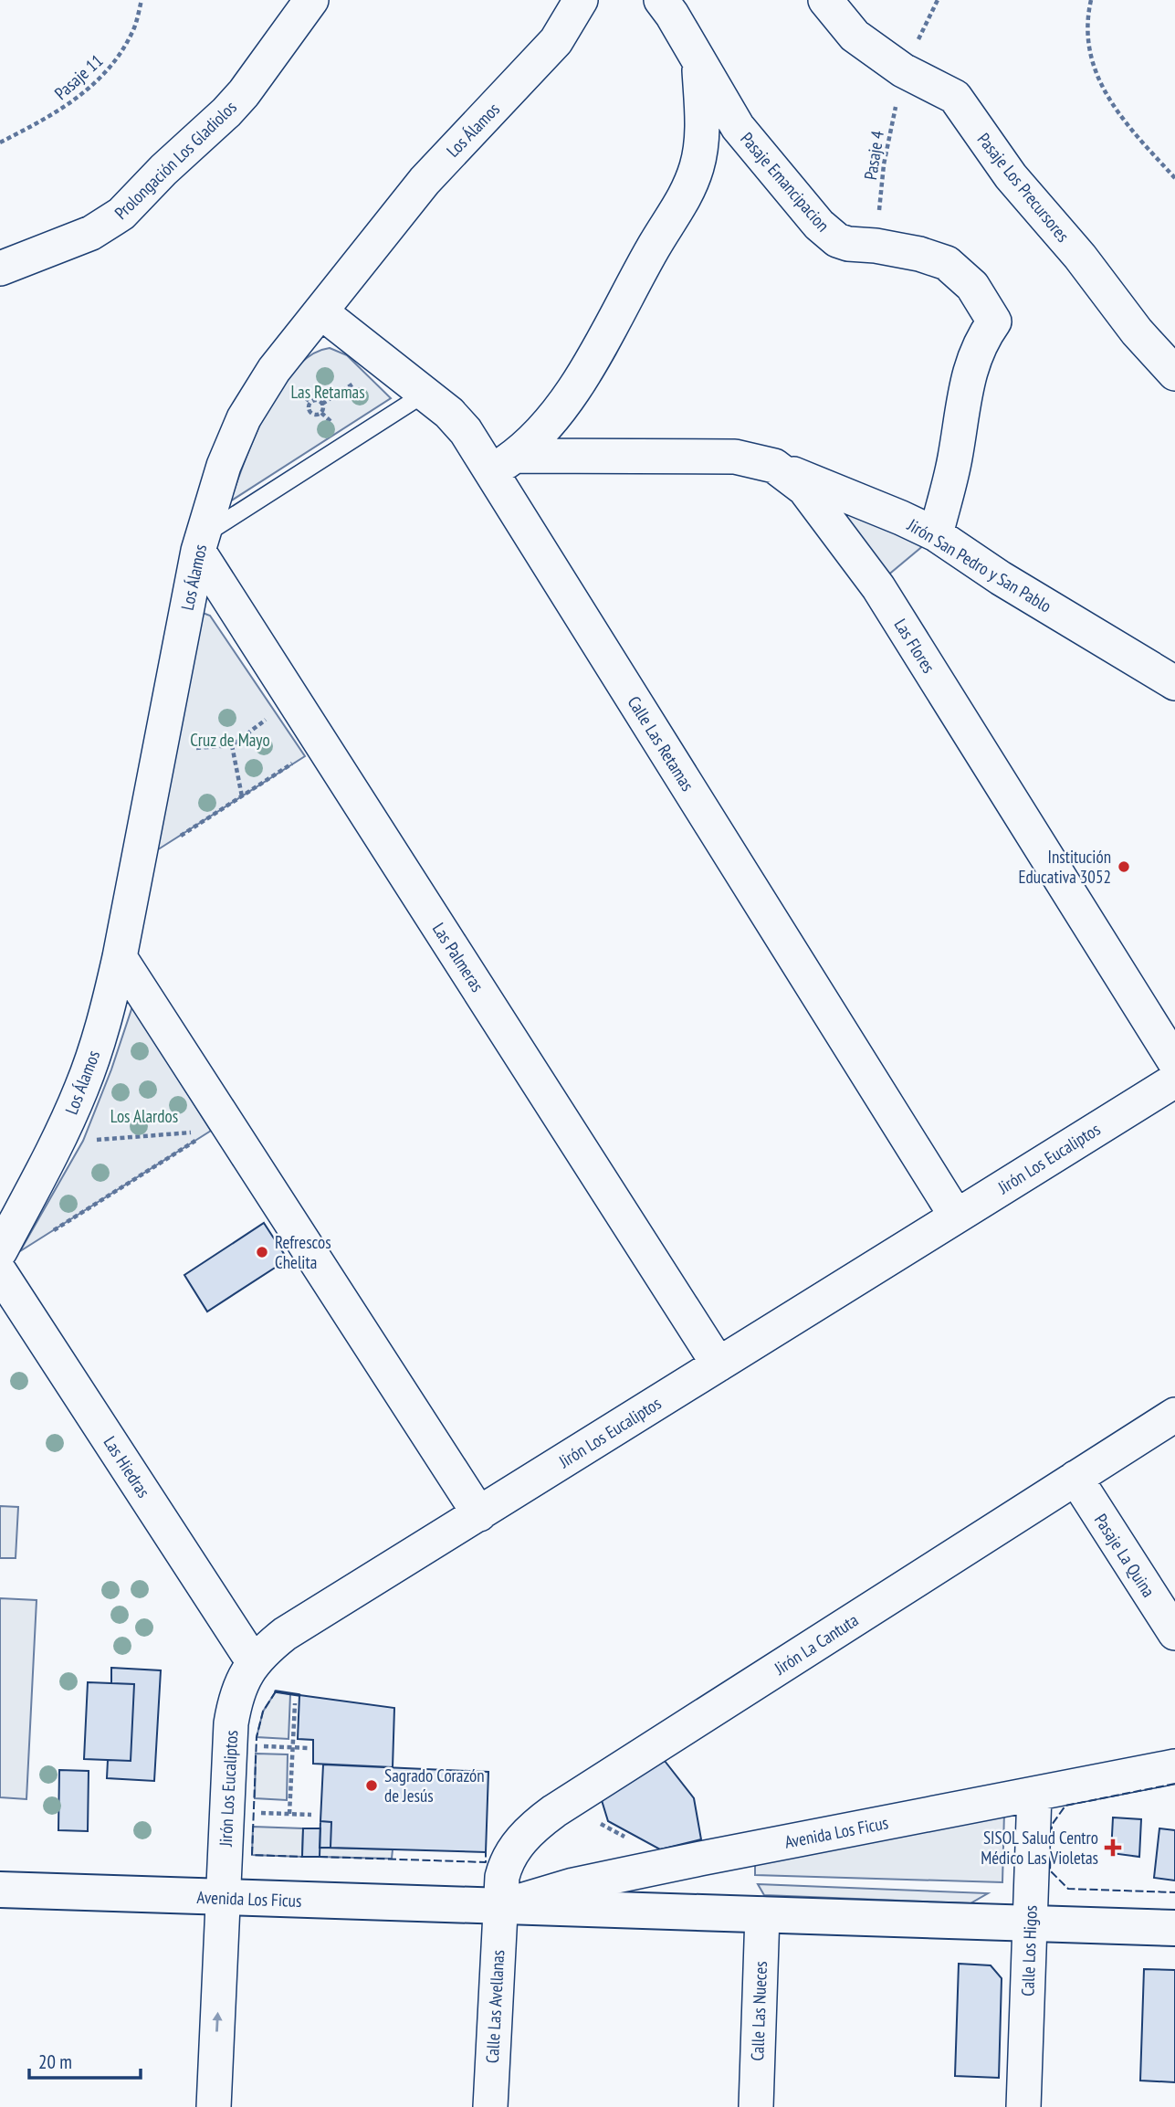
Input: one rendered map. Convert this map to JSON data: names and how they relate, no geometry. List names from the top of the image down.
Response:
{
  "streets": {
    "street": [
      "Los Álamos",
      "Prolongación Los Gladiolos",
      "Pasaje Emancipacion",
      "Pasaje Los Precursores",
      "Jirón San Pedro y San Pablo",
      "Las Flores",
      "Calle Las Retamas",
      "Las Palmeras",
      "Jirón Los Eucaliptos",
      "Las Hiedras",
      "Pasaje La Quina",
      "Jirón La Cantuta",
      "Avenida Los Ficus",
      "Calle Los Higos",
      "Calle Las Avellanas",
      "Calle Las Nueces"
    ],
    "path": ["Pasaje 11", "Pasaje 4"]
  },
  "crossings": [
    ["Los Álamos", "Calle Las Retamas"],
    ["Los Álamos", "Las Palmeras"],
    ["Pasaje 4", "Pasaje Emancipacion"],
    ["Pasaje 4", "Pasaje Los Precursores"],
    ["Pasaje Emancipacion", "Jirón San Pedro y San Pablo"],
    ["Jirón San Pedro y San Pablo", "Las Flores"],
    ["Las Flores", "Calle Las Retamas"],
    ["Calle Las Retamas", "Jirón Los Eucaliptos"],
    ["Las Palmeras", "Jirón Los Eucaliptos"],
    ["Jirón Los Eucaliptos", "Las Hiedras"],
    ["Jirón Los Eucaliptos", "Avenida Los Ficus"],
    ["Pasaje La Quina", "Jirón La Cantuta"],
    ["Jirón La Cantuta", "Avenida Los Ficus"],
    ["Jirón La Cantuta", "Calle Las Avellanas"],
    ["Avenida Los Ficus", "Calle Los Higos"],
    ["Avenida Los Ficus", "Calle Las Avellanas"],
    ["Avenida Los Ficus", "Calle Las Nueces"]
  ],
  "parks": ["Las Retamas", "Cruz de Mayo", "Los Alardos"],
  "places": {
    "other": ["Institución Educativa 3052", "Refrescos Chelita", "Sagrado Corazón de Jesús"],
    "health": ["SISOL Salud Centro Médico Las Violetas"]
  },
  "scale_bar": "20 m"
}
